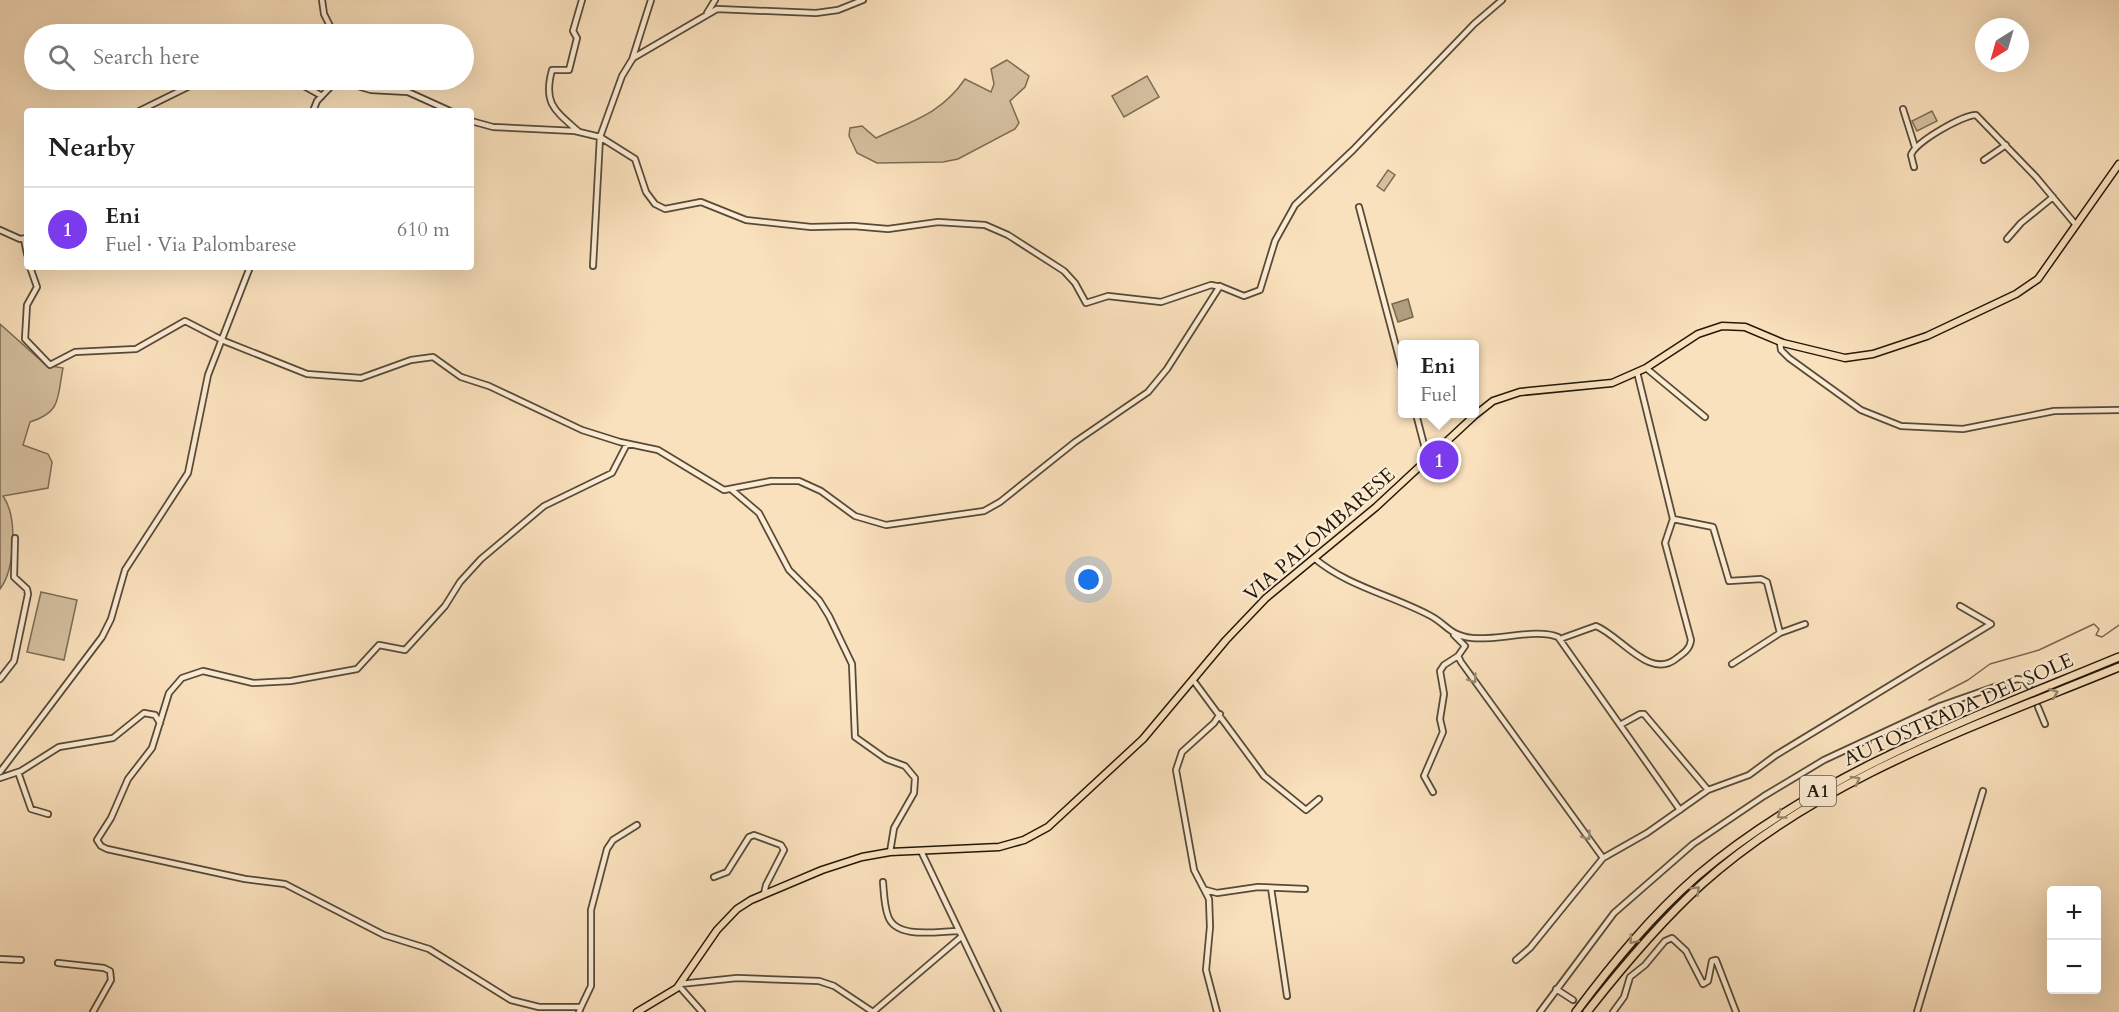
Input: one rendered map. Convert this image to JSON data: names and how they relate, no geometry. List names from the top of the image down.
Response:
{
  "streets": {
    "highway": ["AUTOSTRADA DEL SOLE", "A1"],
    "main road": ["VIA PALOMBARESE"]
  },
  "north": "bottom left",
  "page": {
    "search": "Search here",
    "heading": "Nearby",
    "list": [
      {
        "mark": "1",
        "name": "Eni",
        "note": "Fuel · Via Palombarese",
        "value": "610 m"
      }
    ],
    "popup": ["Eni", "Fuel"],
    "pins": "1",
    "map_buttons": ["+", "−"]
  }
}
